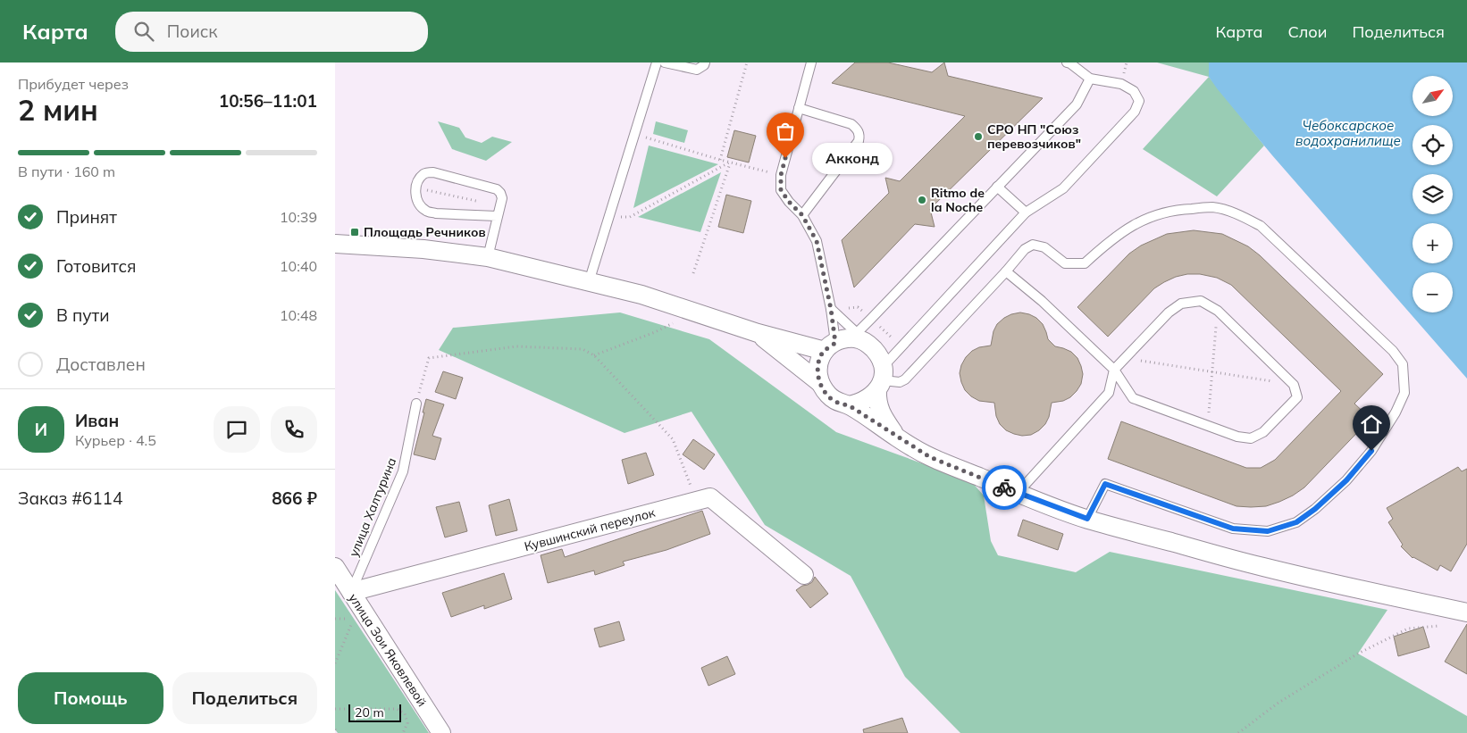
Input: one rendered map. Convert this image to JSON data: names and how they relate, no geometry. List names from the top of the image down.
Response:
{
  "streets": {
    "street": ["Кувшинский переулок", "улица Зои Яковлевой"],
    "lane": ["улица Халтурина"]
  },
  "crossings": [
    ["улица Халтурина", "Кувшинский переулок"],
    ["улица Халтурина", "улица Зои Яковлевой"],
    ["Кувшинский переулок", "улица Зои Яковлевой"]
  ],
  "water": ["Чебоксарское водохранилище"],
  "places": {
    "other": ["СРО НП \"Союз перевозчиков\"", "Акконд", "Ritmo de la Noche"],
    "transit": ["Площадь Речников"]
  },
  "scale_bar": "20 m",
  "north": "top right",
  "page": {
    "header": "Карта",
    "search": "Поиск",
    "nav": ["Карта", "Слои", "Поделиться"],
    "heading": ["2 мин", "Прибудет через", "10:56–11:01"],
    "panel": [
      "Иван",
      "Курьер · 4.5",
      "Заказ #6114",
      "866 ₽"
    ],
    "map_buttons": ["+", "−"],
    "bar": "В пути · 160 m",
    "bubble": "Акконд",
    "list": [
      ["Принят", "10:39"],
      ["Готовится", "10:40"],
      ["В пути", "10:48"],
      "Доставлен"
    ],
    "round": "И",
    "buttons": ["Помощь", "Поделиться"],
    "scale": "20 m"
  }
}
